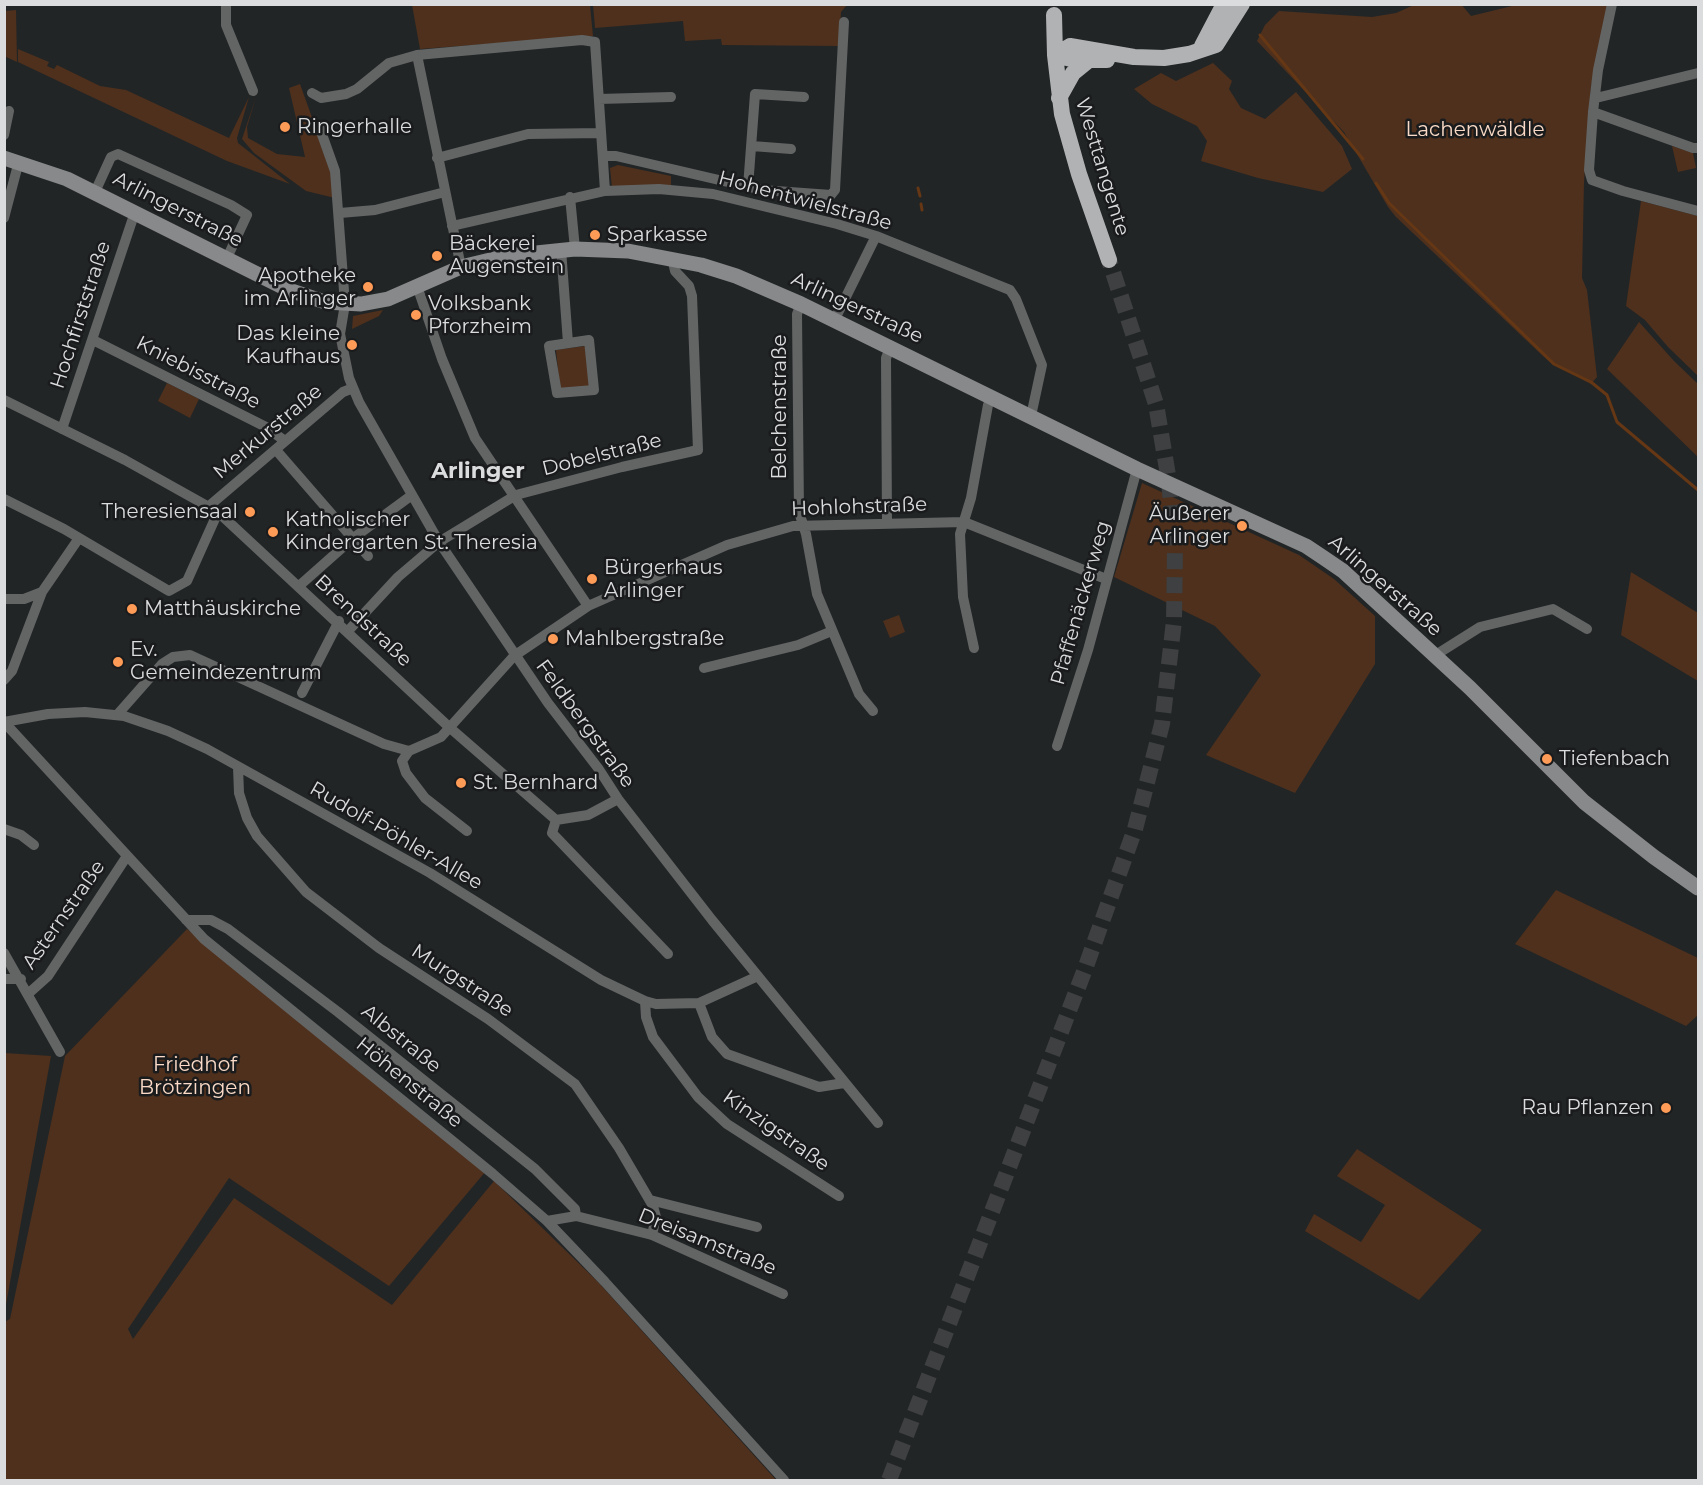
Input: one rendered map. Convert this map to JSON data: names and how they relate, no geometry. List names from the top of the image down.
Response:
{
  "streets": {
    "highway": ["Westtangente"],
    "main road": ["Arlingerstraße"],
    "street": [
      "Hohentwielstraße",
      "Hochfirststraße",
      "Kniebisstraße",
      "Belchenstraße",
      "Merkurstraße",
      "Dobelstraße",
      "Hohlohstraße",
      "Pfaffenäckerweg",
      "Brendstraße",
      "Feldbergstraße",
      "Rudolf-Pöhler-Allee",
      "Asternstraße",
      "Murgstraße",
      "Albstraße",
      "Höhenstraße",
      "Kinzigstraße",
      "Dreisamstraße"
    ]
  },
  "crossings": [
    ["Hohentwielstraße", "Arlingerstraße"],
    ["Arlingerstraße", "Hochfirststraße"],
    ["Arlingerstraße", "Belchenstraße"],
    ["Arlingerstraße", "Dobelstraße"],
    ["Arlingerstraße", "Pfaffenäckerweg"],
    ["Arlingerstraße", "Feldbergstraße"],
    ["Hochfirststraße", "Kniebisstraße"],
    ["Hochfirststraße", "Brendstraße"],
    ["Kniebisstraße", "Merkurstraße"],
    ["Belchenstraße", "Hohlohstraße"],
    ["Merkurstraße", "Brendstraße"],
    ["Merkurstraße", "Feldbergstraße"],
    ["Dobelstraße", "Brendstraße"],
    ["Dobelstraße", "Feldbergstraße"],
    ["Hohlohstraße", "Pfaffenäckerweg"],
    ["Hohlohstraße", "Brendstraße"],
    ["Hohlohstraße", "Feldbergstraße"],
    ["Feldbergstraße", "Rudolf-Pöhler-Allee"],
    ["Rudolf-Pöhler-Allee", "Murgstraße"],
    ["Rudolf-Pöhler-Allee", "Höhenstraße"],
    ["Rudolf-Pöhler-Allee", "Kinzigstraße"],
    ["Asternstraße", "Höhenstraße"],
    ["Murgstraße", "Dreisamstraße"],
    ["Albstraße", "Höhenstraße"],
    ["Albstraße", "Dreisamstraße"],
    ["Höhenstraße", "Dreisamstraße"]
  ],
  "districts": ["Arlinger"],
  "parks": ["Lachenwäldle", "Friedhof Brötzingen"],
  "places": [
    "Ringerhalle",
    "Sparkasse",
    "Bäckerei Augenstein",
    "Apotheke im Arlinger",
    "Volksbank Pforzheim",
    "Das kleine Kaufhaus",
    "Theresiensaal",
    "Äußerer Arlinger",
    "Katholischer Kindergarten St. Theresia",
    "Bürgerhaus Arlinger",
    "Matthäuskirche",
    "Mahlbergstraße",
    "Ev. Gemeindezentrum",
    "Tiefenbach",
    "St. Bernhard",
    "Rau Pflanzen"
  ]
}
